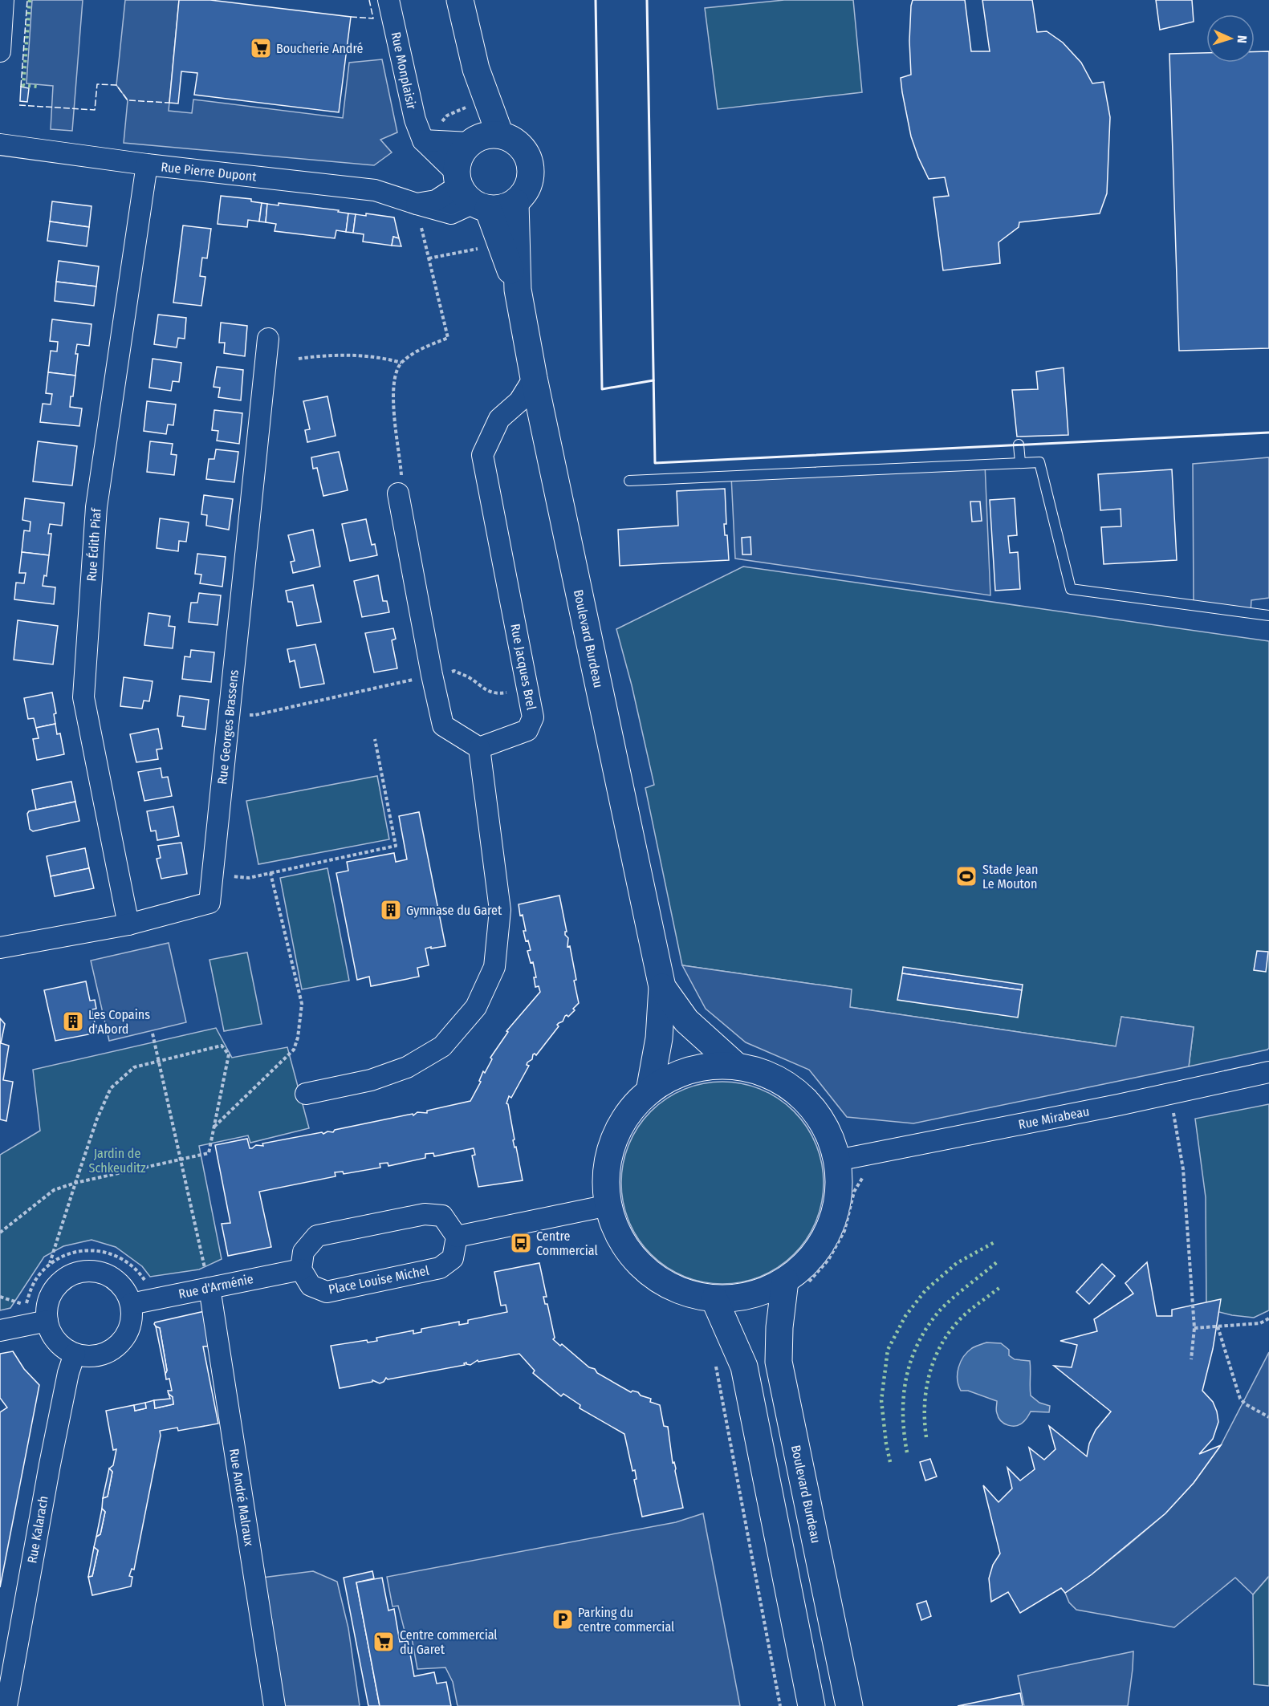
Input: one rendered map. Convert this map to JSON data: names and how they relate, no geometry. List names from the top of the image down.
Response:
{
  "streets": {
    "main road": ["Boulevard Burdeau"],
    "street": [
      "Rue Monplaisir",
      "Rue Pierre Dupont",
      "Rue Édith Piaf",
      "Rue Jacques Brel",
      "Rue Georges Brassens",
      "Rue Mirabeau",
      "Place Louise Michel",
      "Rue d'Arménie",
      "Rue André Malraux",
      "Rue Kalarach"
    ]
  },
  "crossings": [
    ["Rue Monplaisir", "Rue Pierre Dupont"],
    ["Rue Monplaisir", "Boulevard Burdeau"],
    ["Rue Pierre Dupont", "Rue Édith Piaf"],
    ["Rue Pierre Dupont", "Boulevard Burdeau"],
    ["Rue Édith Piaf", "Rue Georges Brassens"],
    ["Boulevard Burdeau", "Rue Jacques Brel"],
    ["Place Louise Michel", "Rue d'Arménie"],
    ["Rue d'Arménie", "Rue André Malraux"],
    ["Rue d'Arménie", "Rue Kalarach"]
  ],
  "parks": ["Jardin de Schkeuditz"],
  "places": {
    "supermarket": ["Boucherie André", "Centre commercial du Garet"],
    "sports": ["Stade Jean Le Mouton"],
    "building": ["Gymnase du Garet", "Les Copains d'Abord"],
    "bus stop": ["Centre Commercial"],
    "parking": ["Parking du centre commercial"]
  },
  "north": "right"
}
